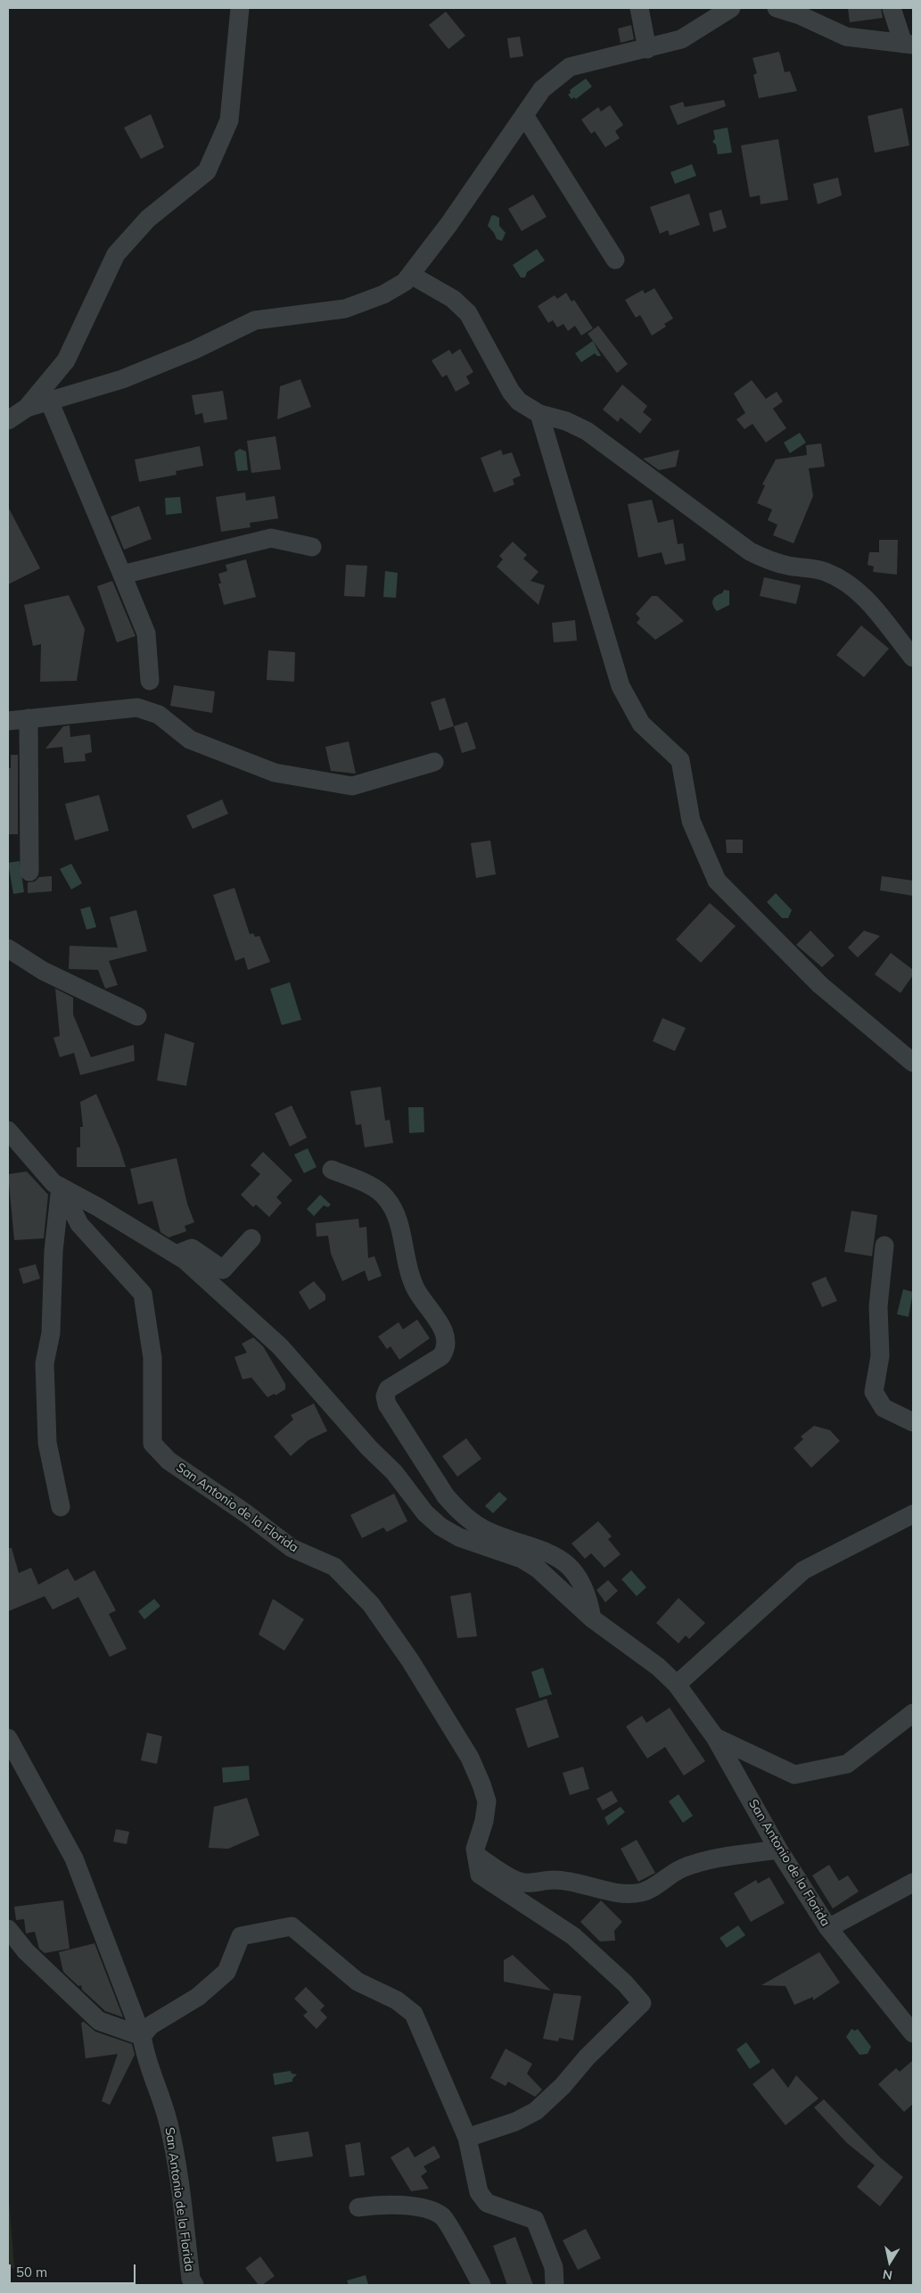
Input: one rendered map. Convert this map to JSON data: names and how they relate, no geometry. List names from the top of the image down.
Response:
{
  "streets": {
    "street": ["San Antonio de la Florida"]
  },
  "scale_bar": "50 m",
  "north": "bottom"
}
